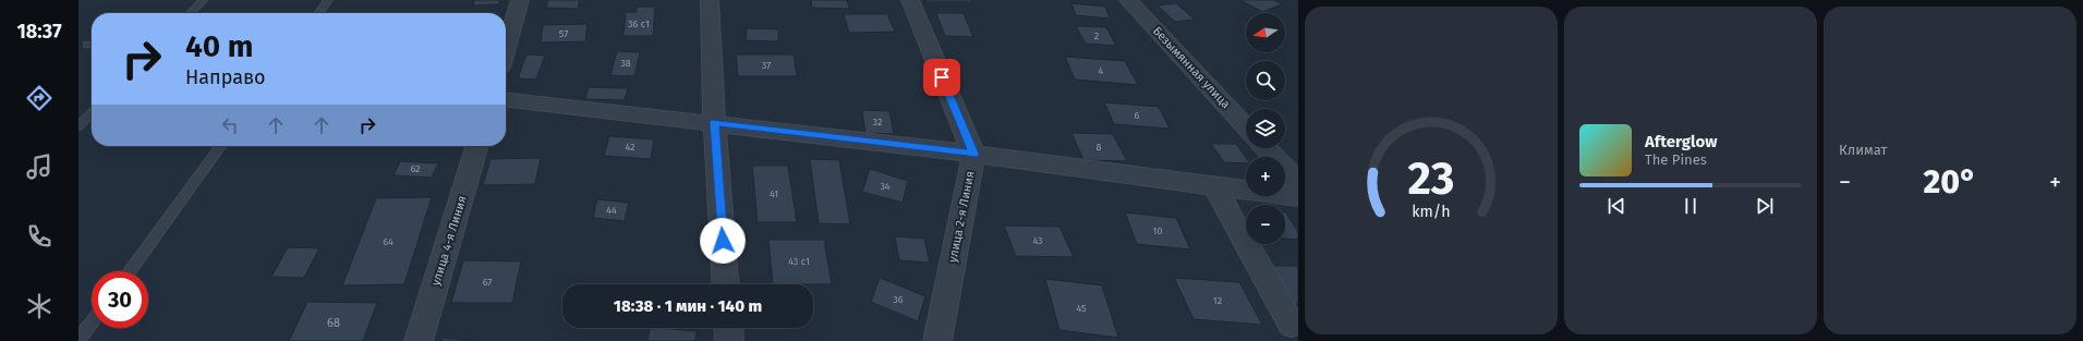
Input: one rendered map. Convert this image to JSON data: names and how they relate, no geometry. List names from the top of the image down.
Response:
{
  "streets": {
    "street": ["Безымянная улица", "улица 2-я Линия", "улица 4-я Линия"]
  },
  "house_numbers": [
    "36 с1",
    "57",
    "2",
    "38",
    "37",
    "4",
    "6",
    "32",
    "42",
    "8",
    "62",
    "34",
    "41",
    "44",
    "10",
    "43",
    "64",
    "43 с1",
    "67",
    "36",
    "12",
    "45",
    "68"
  ],
  "north": "left",
  "page": {
    "tabs": "18:37",
    "tile": "Климат",
    "map_buttons": ["+", "−"],
    "turn": ["40 m", "Направо"],
    "song": ["Afterglow", "The Pines"],
    "heat": ["−", "20°", "+"],
    "limit": "30",
    "trip": "18:38 · 1 мин · 140 m",
    "gauge": ["23", "km/h"]
  }
}
